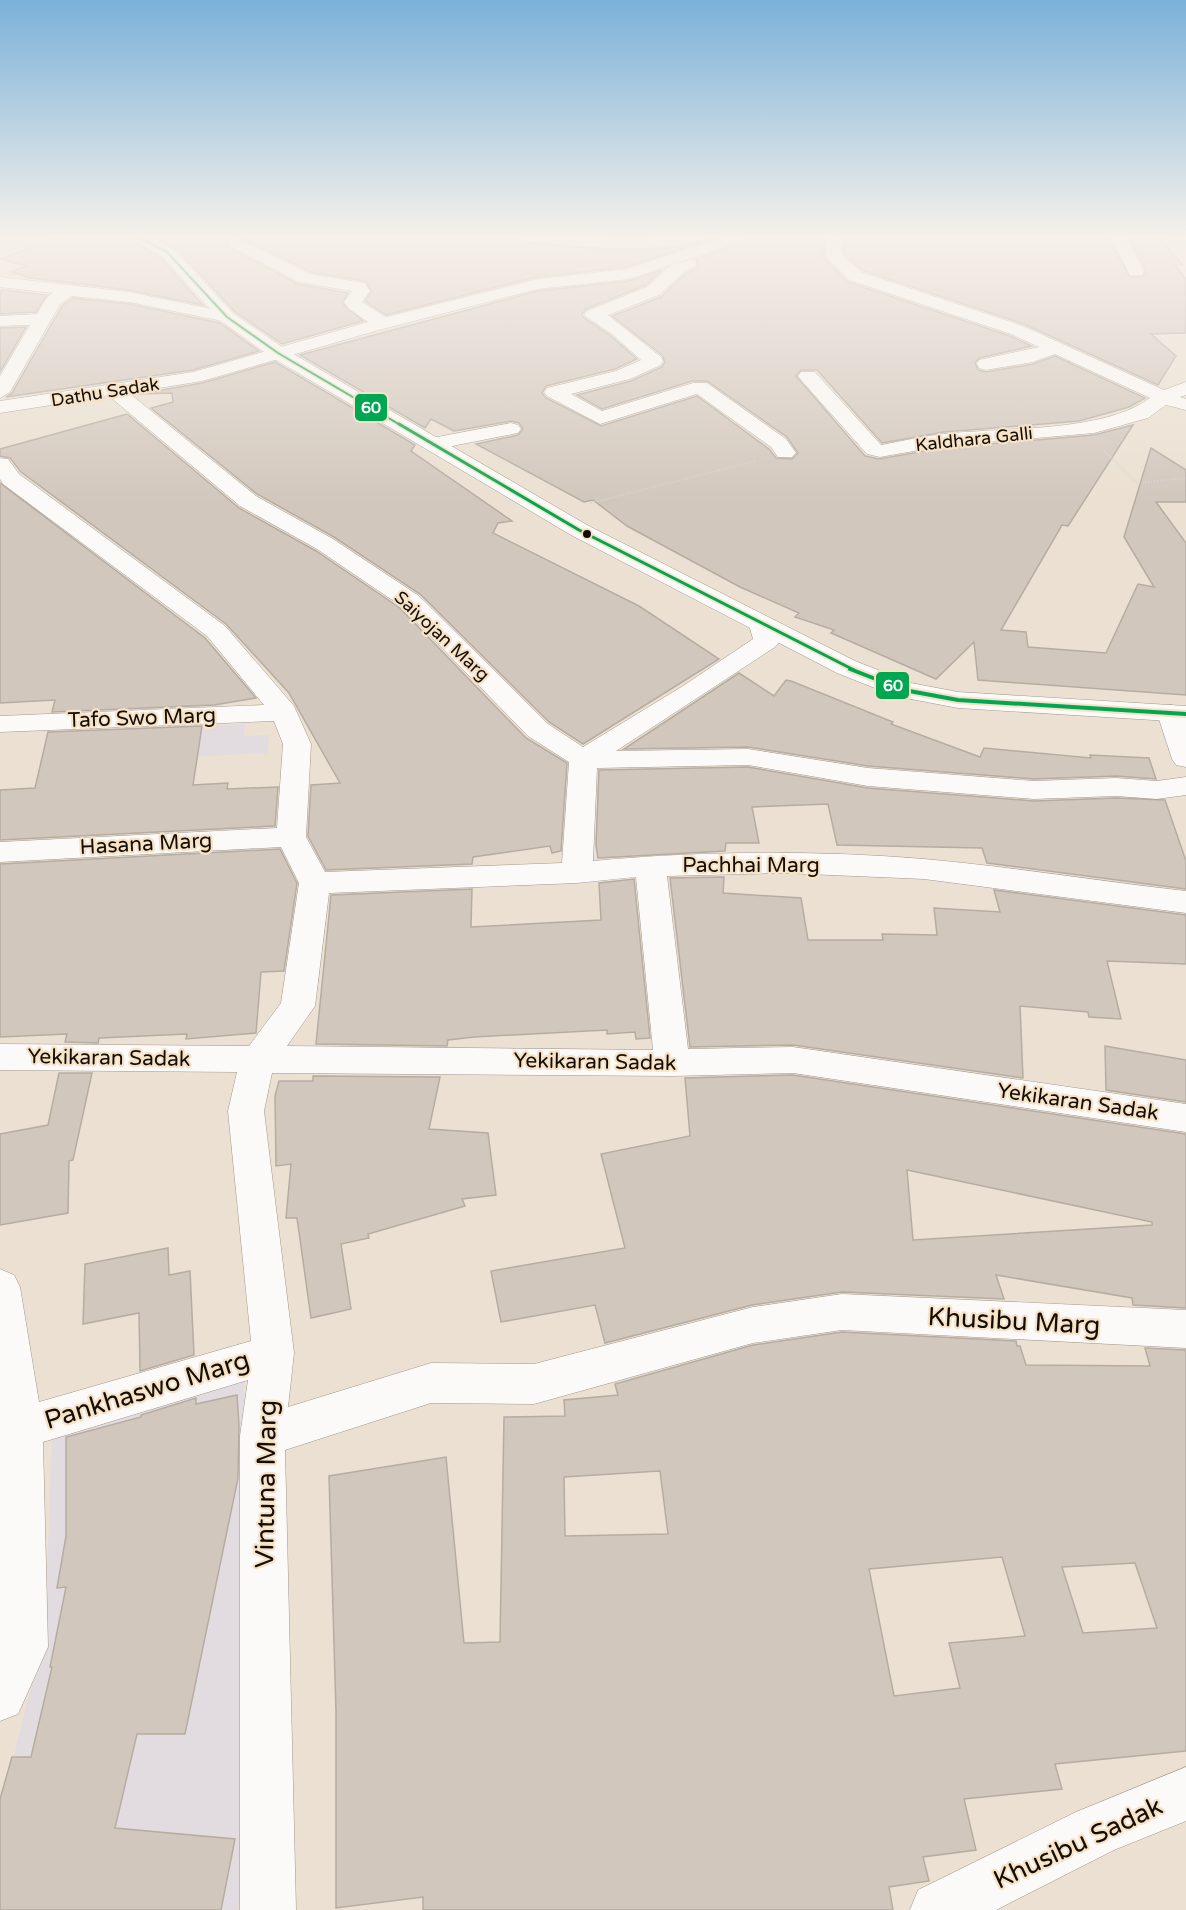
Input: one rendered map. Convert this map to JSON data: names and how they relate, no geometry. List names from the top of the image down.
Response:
{
  "streets": {
    "street": [
      "Dathu Sadak",
      "Kaldhara Galli",
      "Saiyojan Marg",
      "Tafo Swo Marg",
      "Hasana Marg",
      "Pachhai Marg",
      "Yekikaran Sadak",
      "Khusibu Marg",
      "Pankhaswo Marg",
      "Vintuna Marg",
      "Khusibu Sadak"
    ]
  },
  "crossings": [
    ["Dathu Sadak", "Saiyojan Marg"],
    ["Yekikaran Sadak", "Vintuna Marg"],
    ["Khusibu Marg", "Vintuna Marg"],
    ["Pankhaswo Marg", "Vintuna Marg"]
  ],
  "lines": ["transit line 60"]
}
